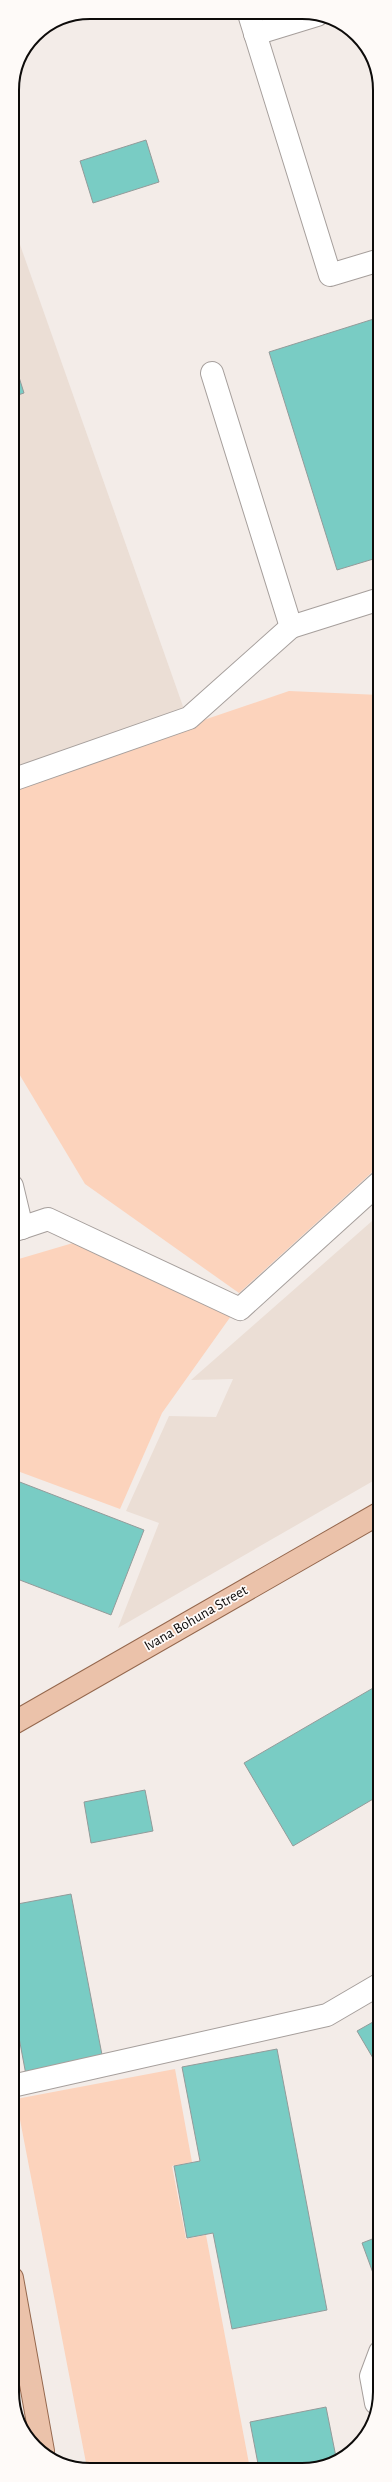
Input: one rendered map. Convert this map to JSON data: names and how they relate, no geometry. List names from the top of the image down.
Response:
{
  "streets": {
    "main road": ["Ivana Bohuna Street"]
  }
}
